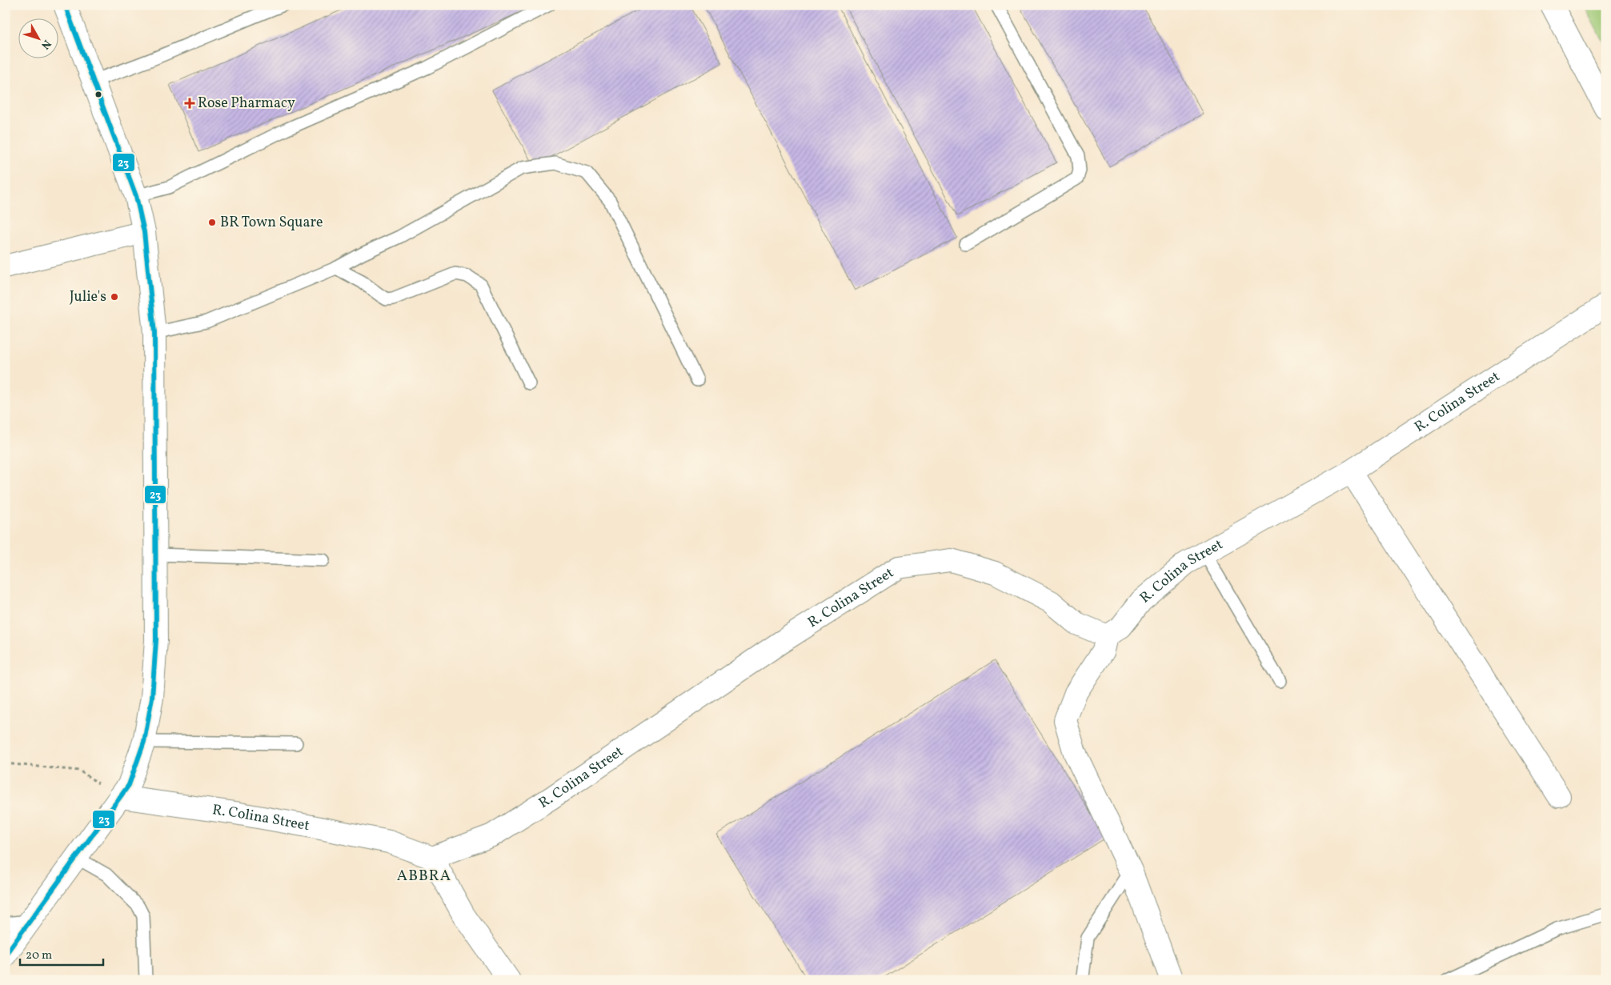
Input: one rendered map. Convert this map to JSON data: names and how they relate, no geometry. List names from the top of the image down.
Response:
{
  "streets": {
    "main road": ["R. Colina Street"]
  },
  "districts": ["ABBRA"],
  "places": {
    "health": ["Rose Pharmacy"],
    "other": ["BR Town Square", "Julie's"]
  },
  "lines": ["transit line 23"],
  "scale_bar": "20 m",
  "north": "bottom right"
}
